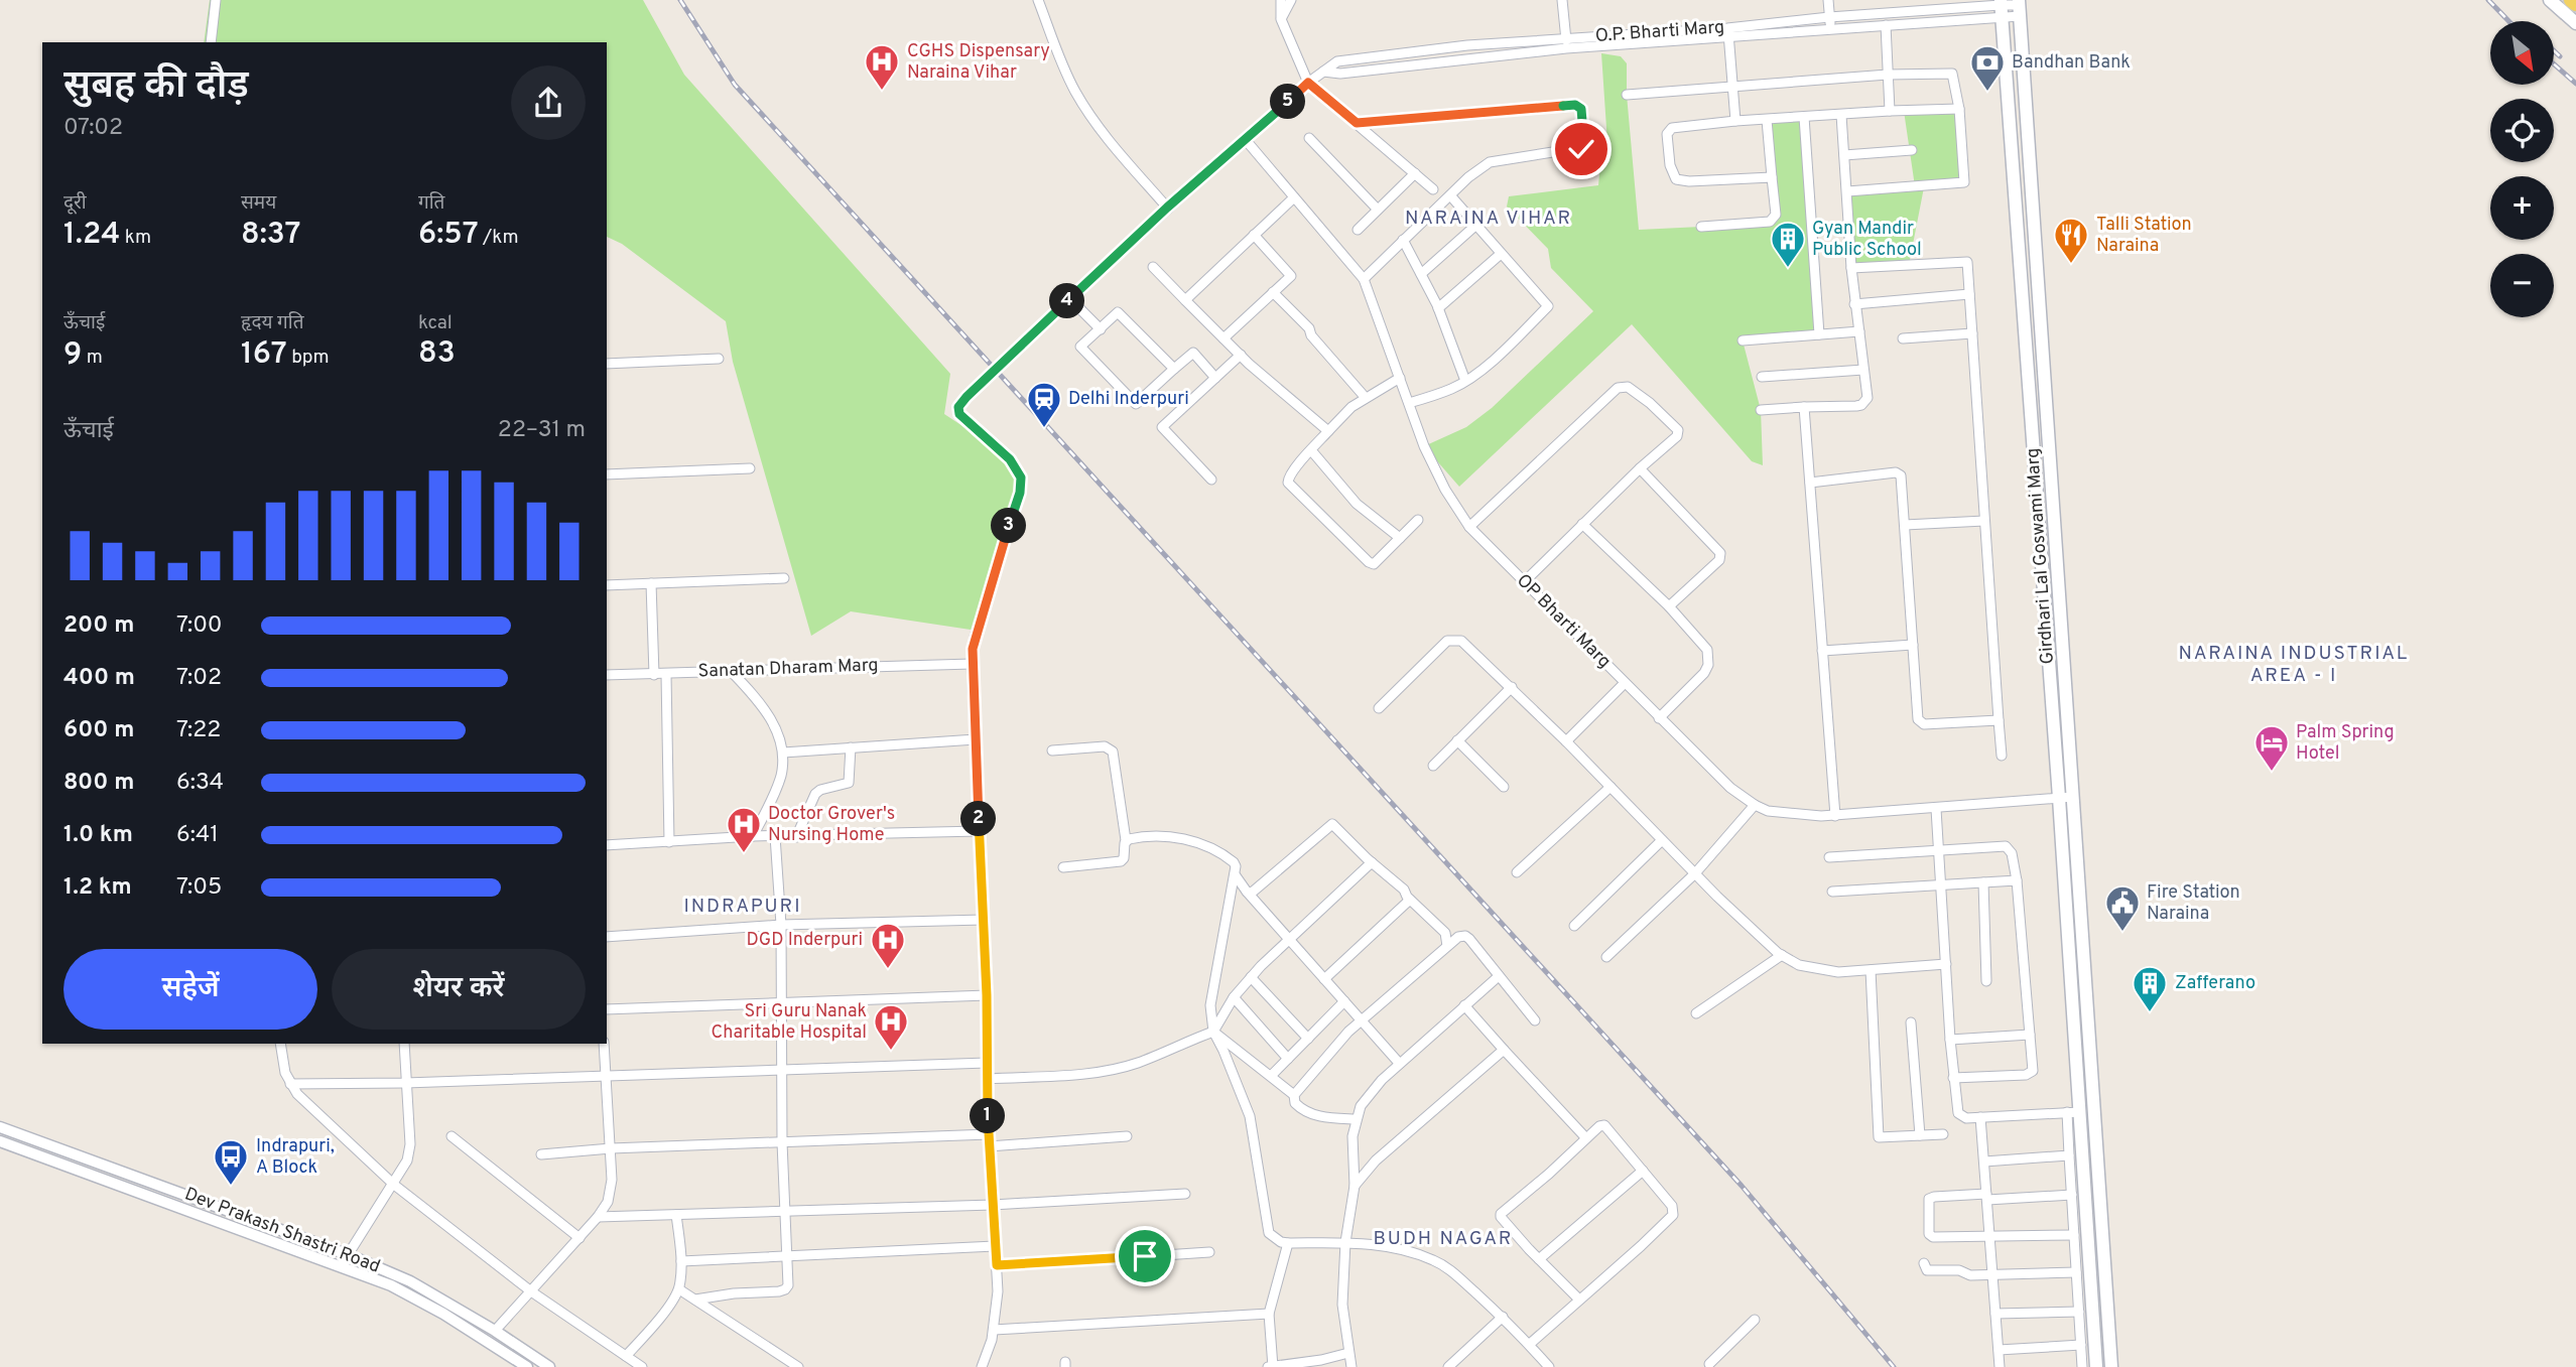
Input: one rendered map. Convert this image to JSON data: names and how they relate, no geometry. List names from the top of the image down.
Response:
{
  "streets": {
    "main road": ["Girdhari Lal Goswami Marg"],
    "street": [
      "O.P. Bharti Marg",
      "OP Bharti Marg",
      "Sanatan Dharam Marg",
      "Dev Prakash Shastri Road"
    ]
  },
  "crossings": [
    ["O.P. Bharti Marg", "Girdhari Lal Goswami Marg"],
    ["O.P. Bharti Marg", "OP Bharti Marg"],
    ["O.P. Bharti Marg", "Sanatan Dharam Marg"],
    ["Girdhari Lal Goswami Marg", "OP Bharti Marg"]
  ],
  "districts": [
    "NARAINA VIHAR",
    "NARAINA INDUSTRIAL AREA - I",
    "INDRAPURI",
    "BUDH NAGAR"
  ],
  "places": {
    "hospital": [
      "CGHS Dispensary Naraina Vihar",
      "Doctor Grover's Nursing Home",
      "DGD Inderpuri",
      "Sri Guru Nanak Charitable Hospital"
    ],
    "bank": ["Bandhan Bank"],
    "restaurant": ["Talli Station Naraina"],
    "building": ["Gyan Mandir Public School", "Zafferano"],
    "station": ["Delhi Inderpuri"],
    "hotel": ["Palm Spring Hotel"],
    "public building": ["Fire Station Naraina"],
    "bus stop": ["Indrapuri, A Block"]
  },
  "north": "bottom right",
  "page": {
    "map_buttons": ["+", "−"],
    "heading": ["सुबह की दौड़", "07:02"],
    "pins": [
      "5",
      "4",
      "3",
      "2",
      "1"
    ],
    "stats": [
      ["दूरी", "1.24 km"],
      ["समय", "8:37"],
      ["गति", "6:57 /km"],
      ["ऊँचाई", "9 m"],
      ["हृदय गति", "167 bpm"],
      ["kcal", "83"]
    ],
    "chart": ["ऊँचाई", "22–31 m"],
    "list": [
      {
        "name": "200 m",
        "note": "7:00"
      },
      {
        "name": "400 m",
        "note": "7:02"
      },
      {
        "name": "600 m",
        "note": "7:22"
      },
      {
        "name": "800 m",
        "note": "6:34"
      },
      {
        "name": "1.0 km",
        "note": "6:41"
      },
      {
        "name": "1.2 km",
        "note": "7:05"
      }
    ],
    "buttons": ["सहेजें", "शेयर करें"]
  }
}
